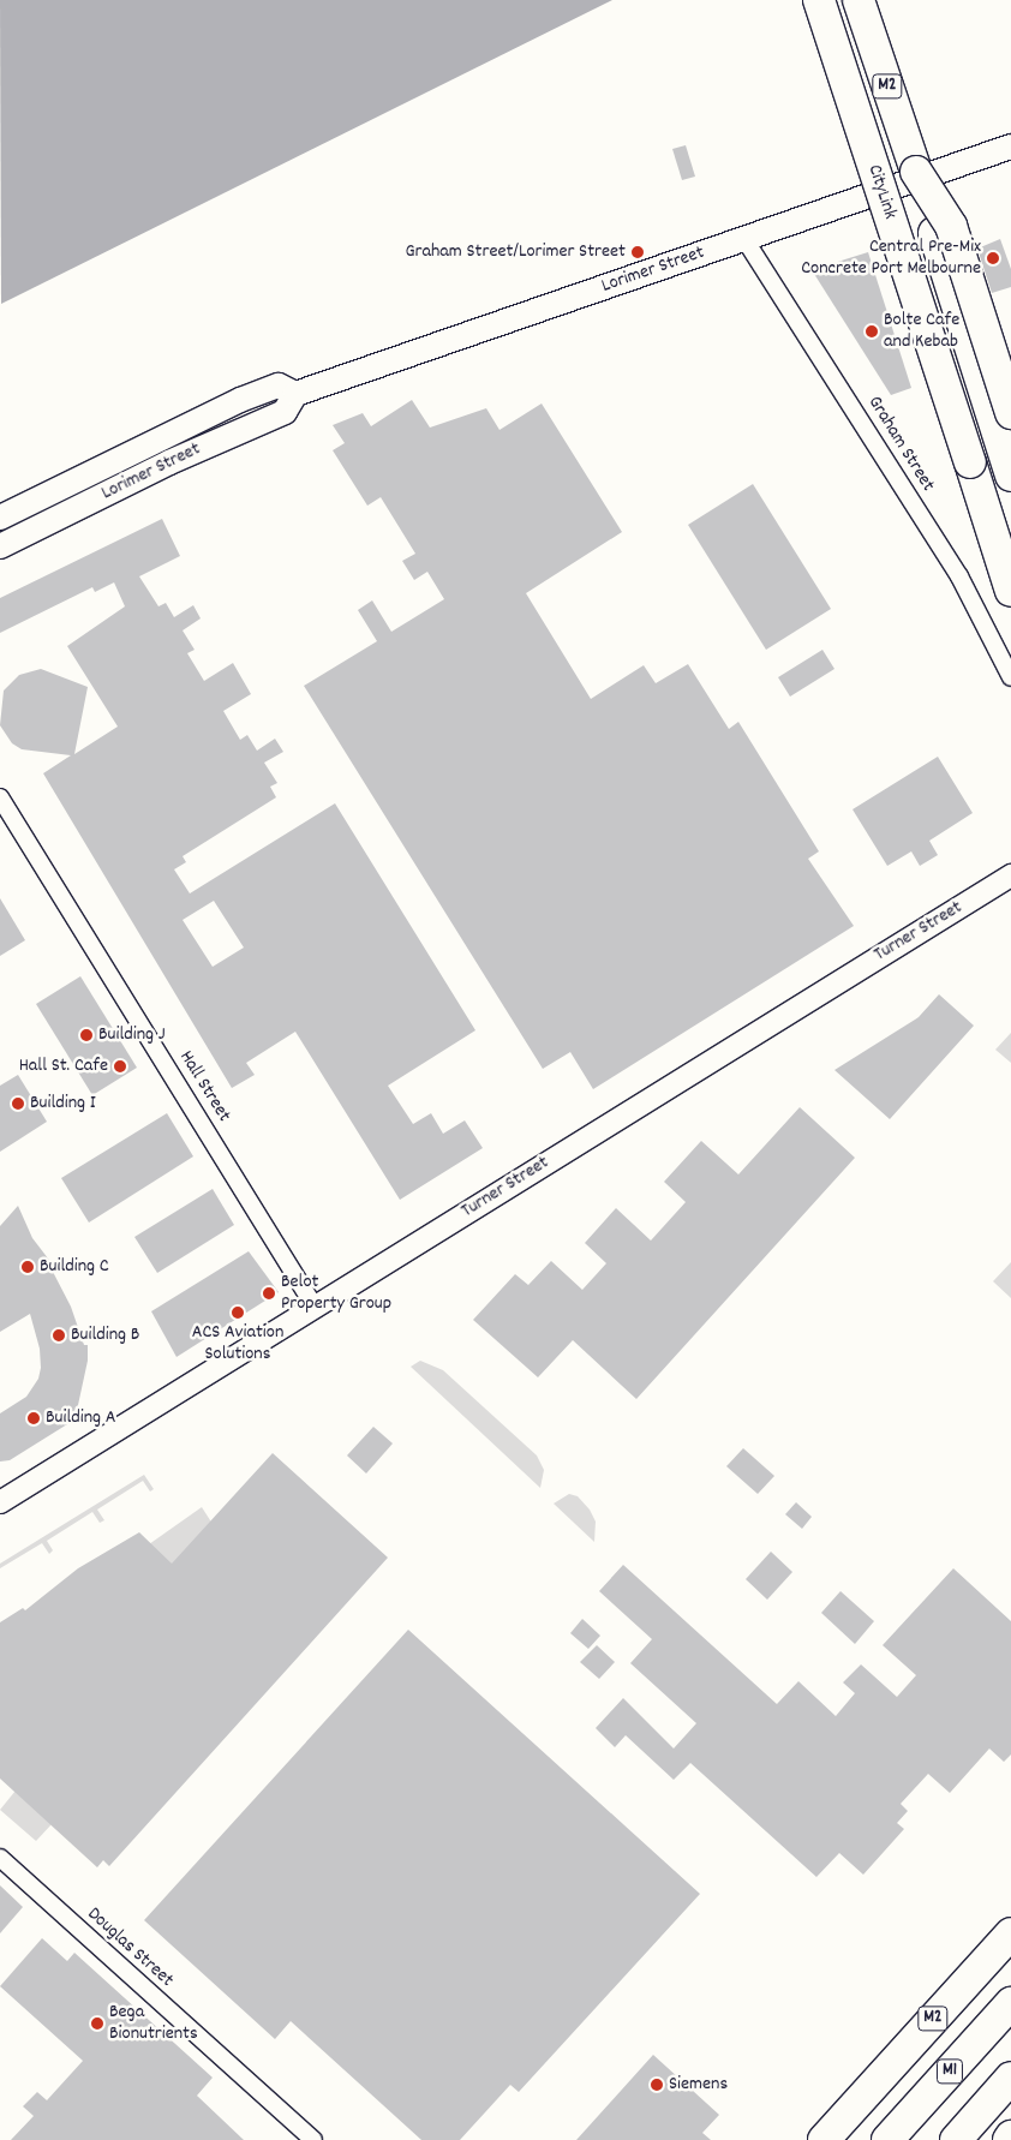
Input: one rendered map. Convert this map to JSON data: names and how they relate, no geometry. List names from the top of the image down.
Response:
{
  "streets": {
    "highway": ["M2", "CityLink", "M1"],
    "main road": ["Lorimer Street"],
    "street": [
      "Graham Street",
      "Turner Street",
      "Hall Street",
      "Douglas Street"
    ]
  },
  "crossings": [
    ["M2", "CityLink"],
    ["Lorimer Street", "Graham Street"],
    ["Turner Street", "Hall Street"]
  ],
  "places": [
    "Graham Street/Lorimer Street",
    "Central Pre-Mix Concrete Port Melbourne",
    "Bolte Cafe and Kebab",
    "Building J",
    "Hall St. Cafe",
    "Building I",
    "Building C",
    "Belot Property Group",
    "ACS Aviation Solutions",
    "Building B",
    "Building A",
    "Bega Bionutrients",
    "Siemens"
  ]
}
